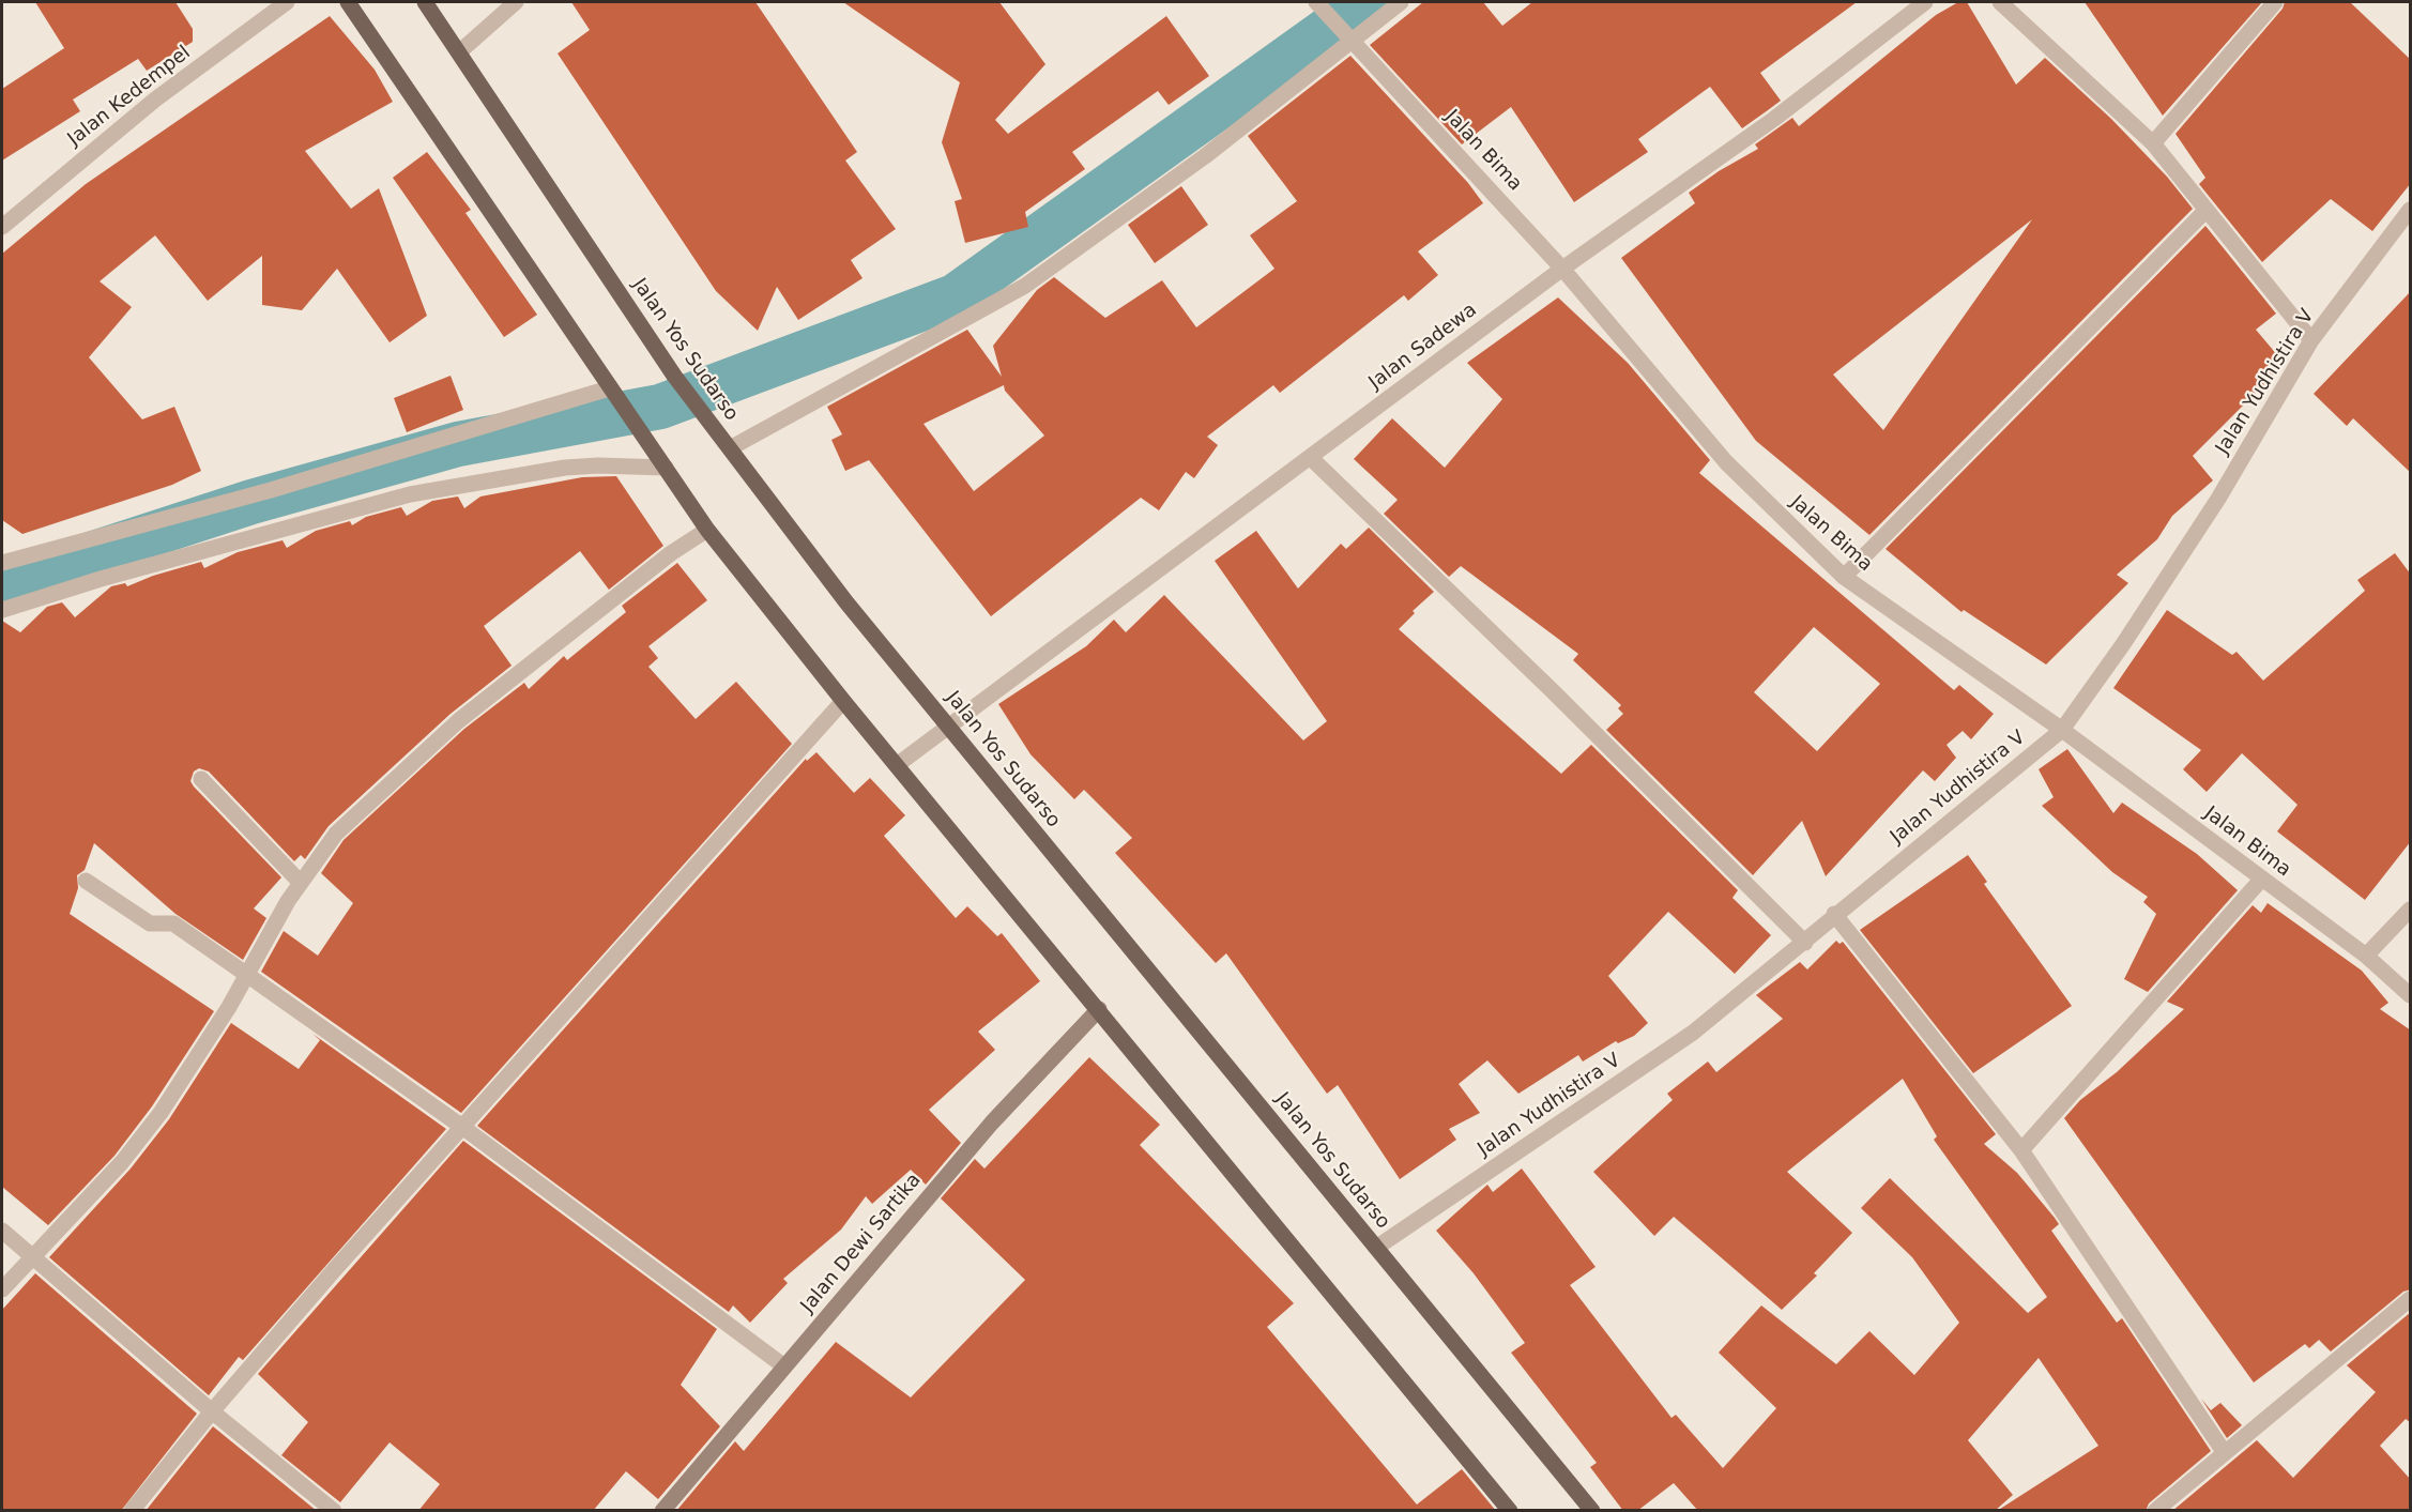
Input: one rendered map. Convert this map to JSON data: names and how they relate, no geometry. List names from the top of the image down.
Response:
{
  "streets": {
    "main road": ["Jalan Yos Sudarso", "Jalan Dewi Sartika"],
    "street": [
      "Jalan Kedempel",
      "Jalan Bima",
      "Jalan Sadewa",
      "Jalan Yudhistira V"
    ]
  },
  "crossings": [
    ["Jalan Bima", "Jalan Sadewa"],
    ["Jalan Bima", "Jalan Yudhistira V"],
    ["Jalan Sadewa", "Jalan Yos Sudarso"],
    ["Jalan Yos Sudarso", "Jalan Yudhistira V"]
  ]
}
